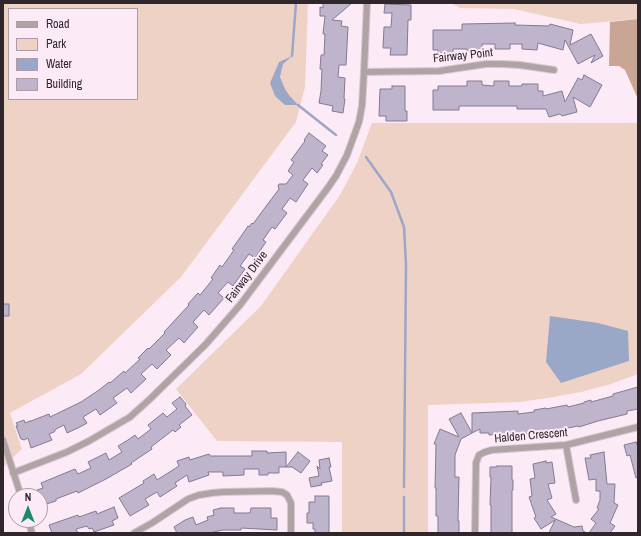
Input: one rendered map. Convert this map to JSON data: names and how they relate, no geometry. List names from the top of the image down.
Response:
{
  "streets": {
    "street": ["Fairway Point", "Fairway Drive", "Halden Crescent"]
  },
  "crossings": [
    ["Fairway Point", "Fairway Drive"]
  ],
  "legend": [
    "Road",
    "Park",
    "Water",
    "Building"
  ],
  "north": "top"
}
